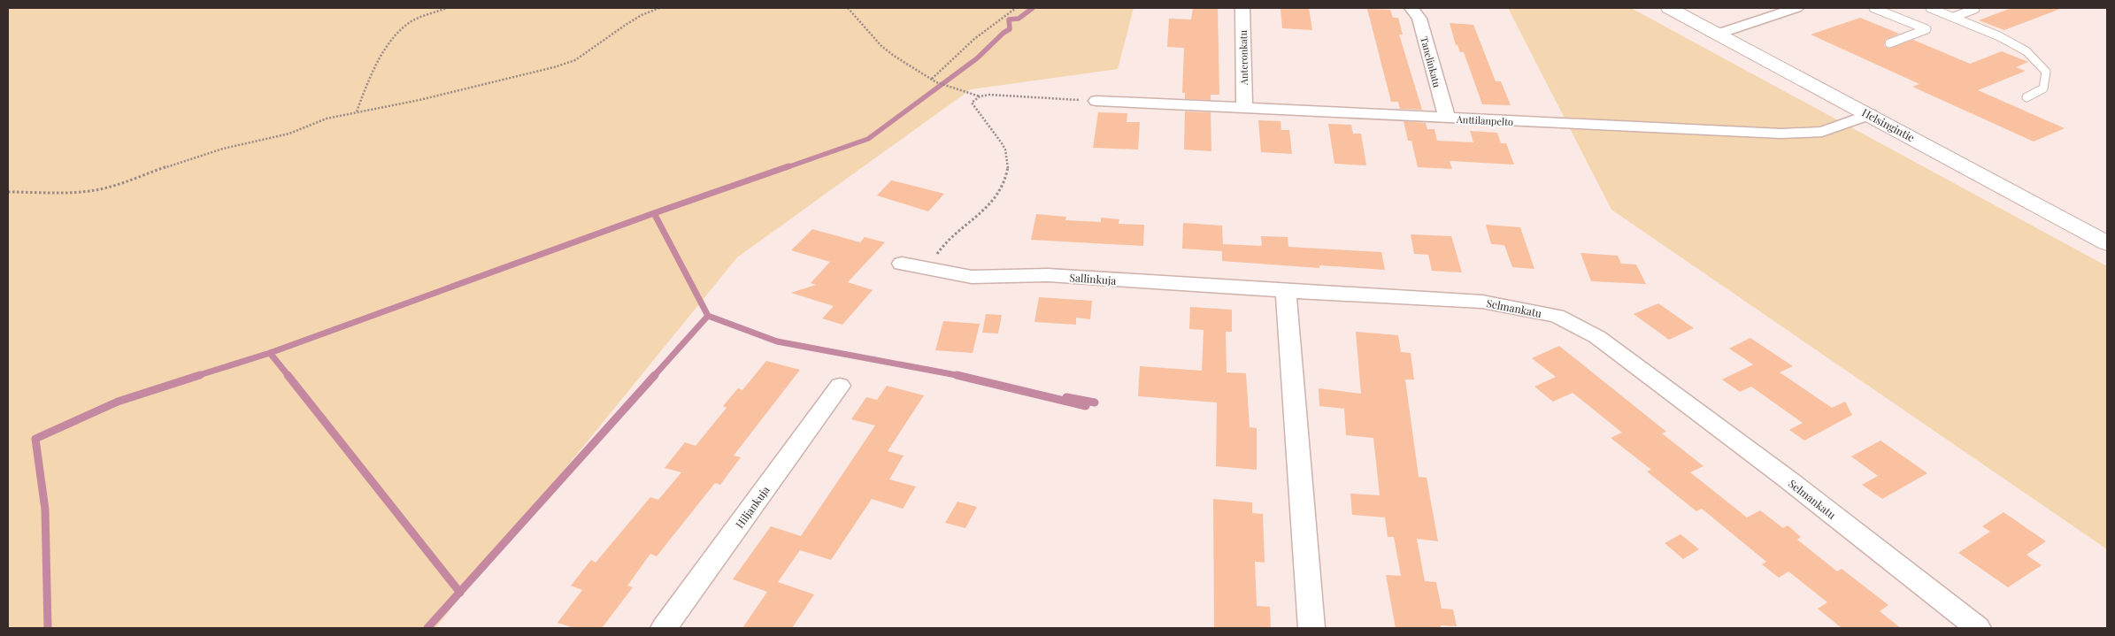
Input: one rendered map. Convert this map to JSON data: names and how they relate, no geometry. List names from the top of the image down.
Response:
{
  "streets": {
    "main road": ["Helsingintie"],
    "street": [
      "Anteronkatu",
      "Tanelinkatu",
      "Anttilanpelto",
      "Sallinkuja",
      "Selmankatu",
      "Hiljankuja"
    ]
  },
  "crossings": [
    ["Anteronkatu", "Anttilanpelto"],
    ["Tanelinkatu", "Anttilanpelto"],
    ["Anttilanpelto", "Helsingintie"],
    ["Sallinkuja", "Selmankatu"]
  ]
}
